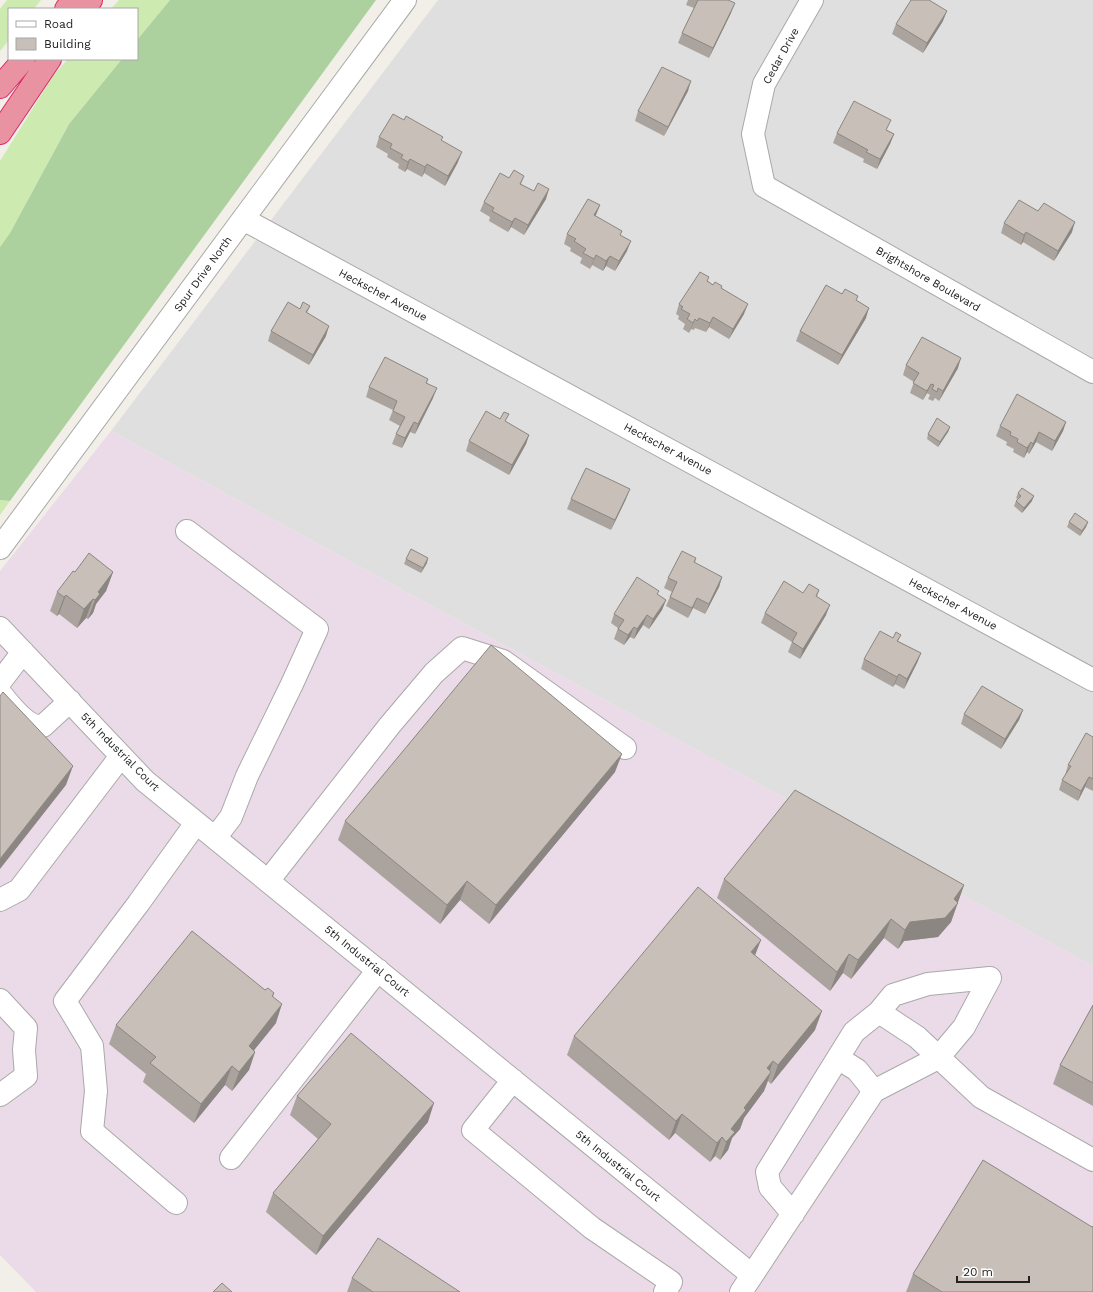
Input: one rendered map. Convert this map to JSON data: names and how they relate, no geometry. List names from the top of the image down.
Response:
{
  "streets": {
    "street": [
      "Cedar Drive",
      "Spur Drive North",
      "Brightshore Boulevard",
      "Heckscher Avenue",
      "5th Industrial Court"
    ]
  },
  "crossings": [
    ["Cedar Drive", "Brightshore Boulevard"],
    ["Spur Drive North", "Heckscher Avenue"]
  ],
  "legend": ["Road", "Building"],
  "scale_bar": "20 m"
}
